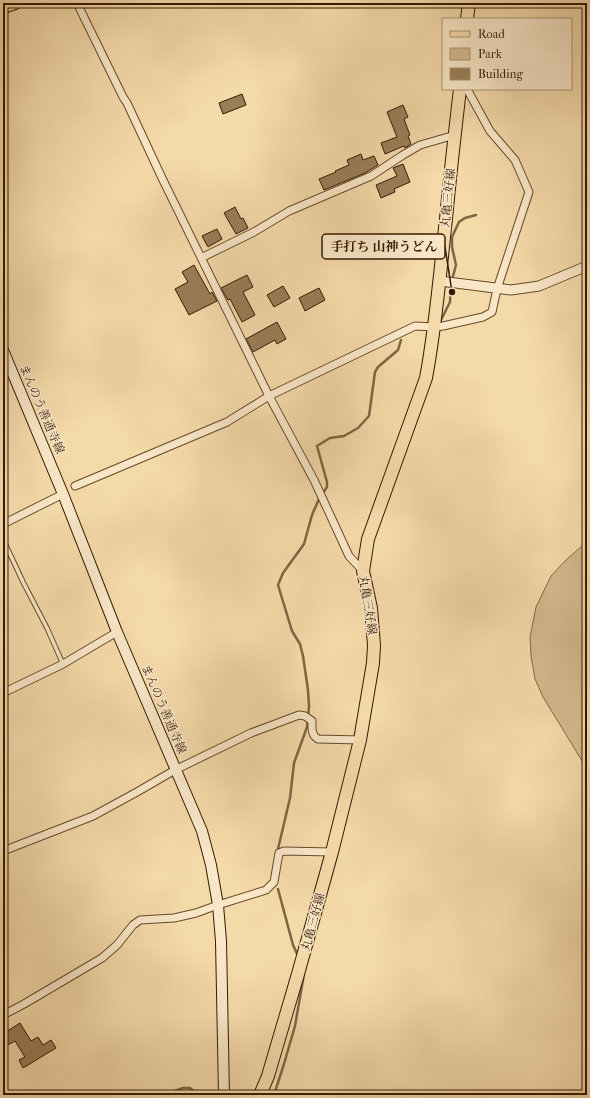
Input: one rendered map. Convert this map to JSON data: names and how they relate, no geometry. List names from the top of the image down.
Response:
{
  "streets": {
    "main road": ["丸亀三好線", "まんのう善通寺線"]
  },
  "places": ["手打ち 山神うどん"],
  "legend": ["Road", "Park", "Building"]
}
